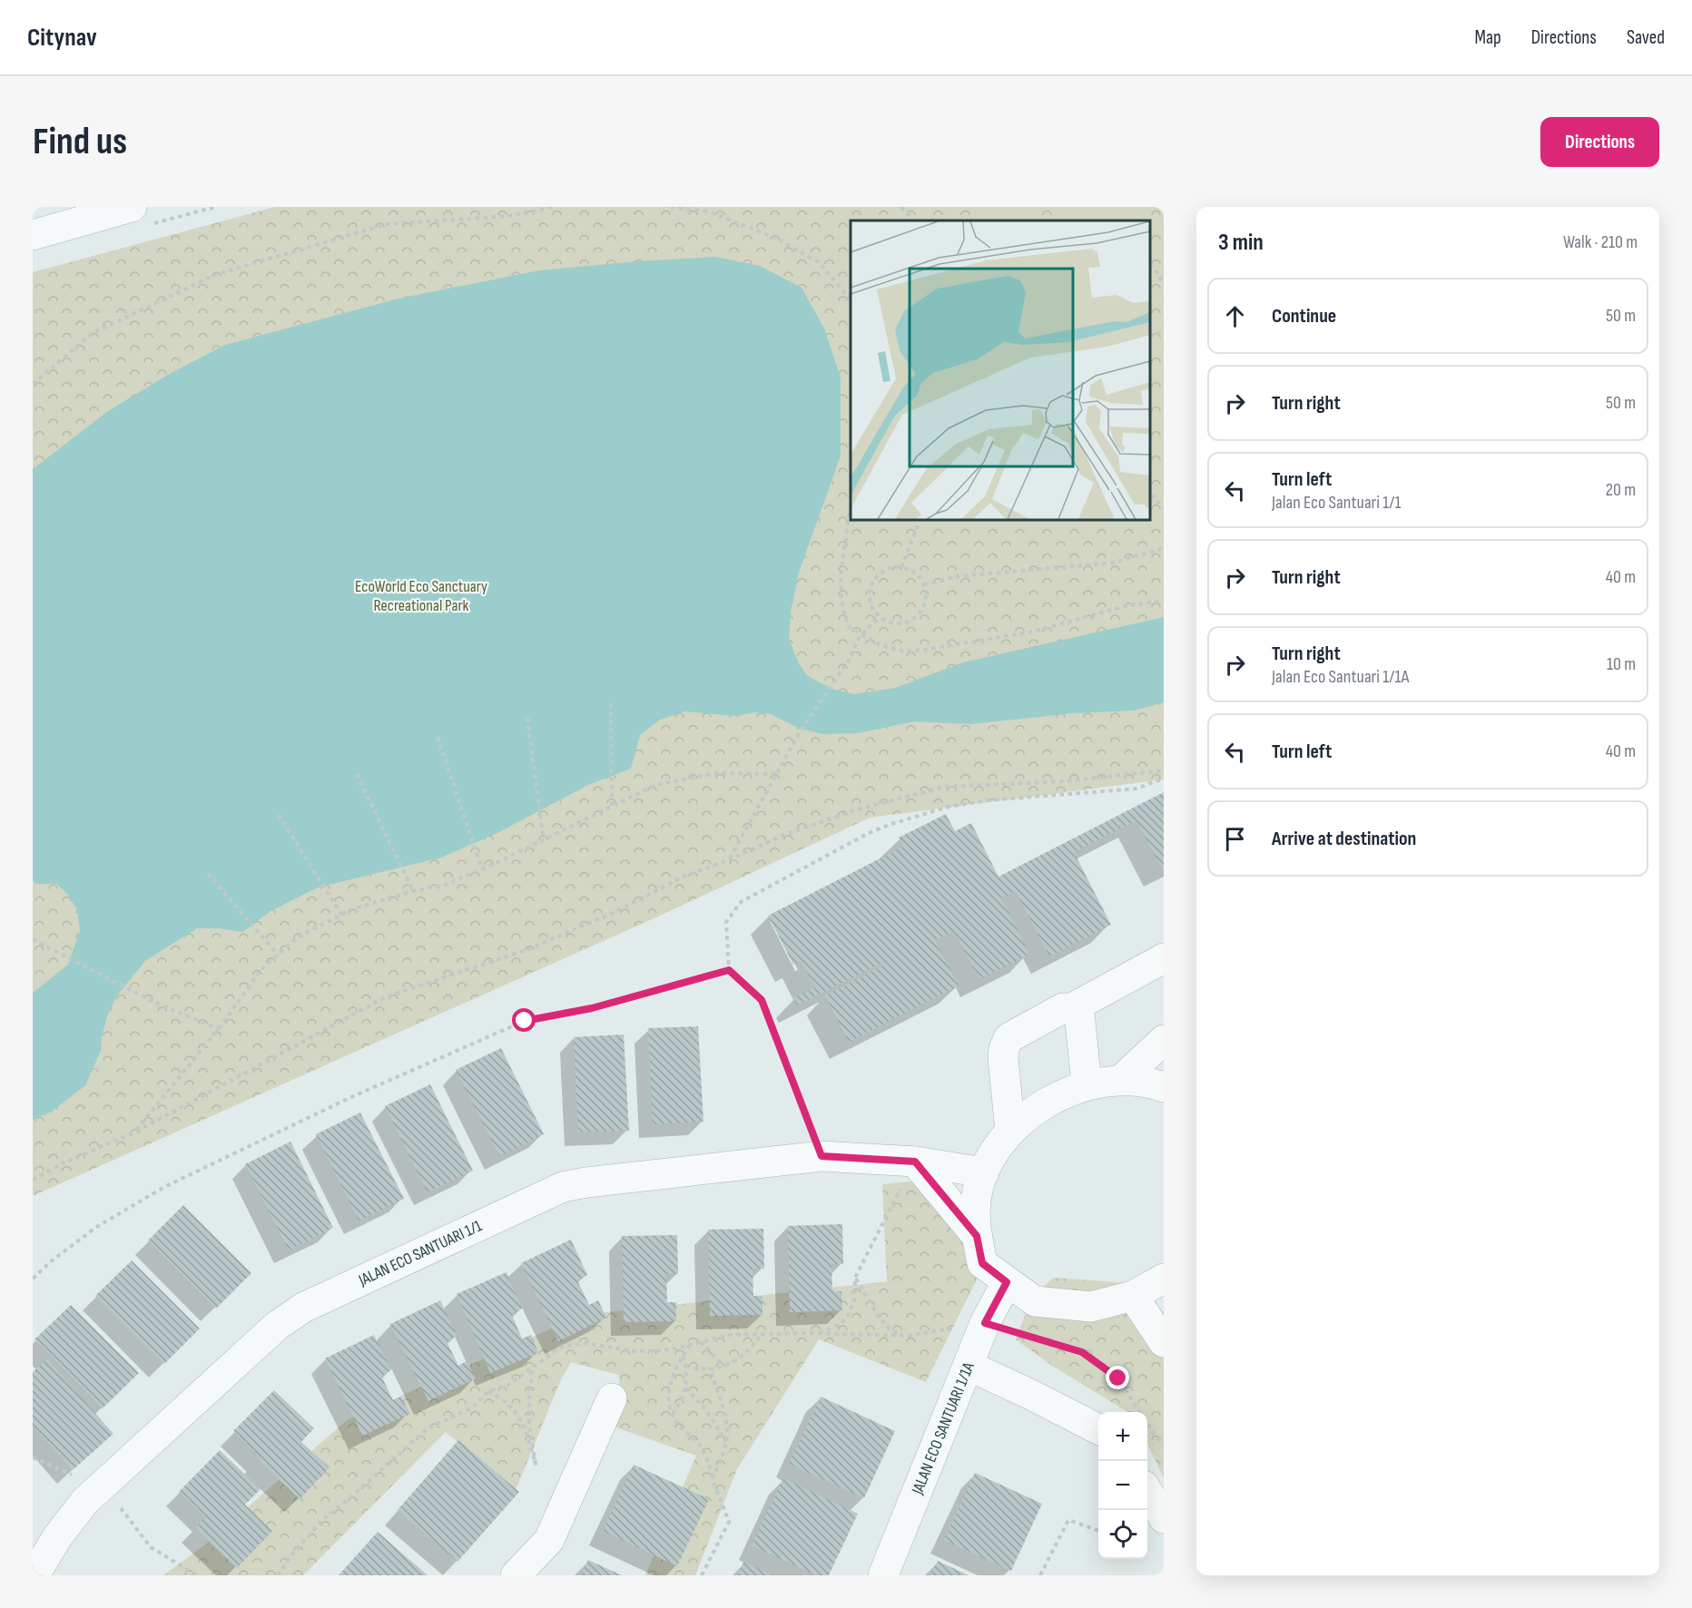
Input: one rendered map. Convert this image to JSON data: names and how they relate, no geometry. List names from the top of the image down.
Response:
{
  "streets": {
    "street": ["JALAN ECO SANTUARI 1/1", "JALAN ECO SANTUARI 1/1A"]
  },
  "parks": ["EcoWorld Eco Sanctuary Recreational Park"],
  "page": {
    "header": "Citynav",
    "nav": ["Map", "Directions", "Saved"],
    "buttons": "Directions",
    "title": "Find us",
    "heading": ["3 min", "Walk · 210 m"],
    "list": [
      ["Continue", "50 m"],
      ["Turn right", "50 m"],
      ["Turn left", "Jalan Eco Santuari 1/1", "20 m"],
      ["Turn right", "40 m"],
      ["Turn right", "Jalan Eco Santuari 1/1A", "10 m"],
      ["Turn left", "40 m"],
      "Arrive at destination"
    ],
    "map_buttons": ["+", "−"]
  }
}
